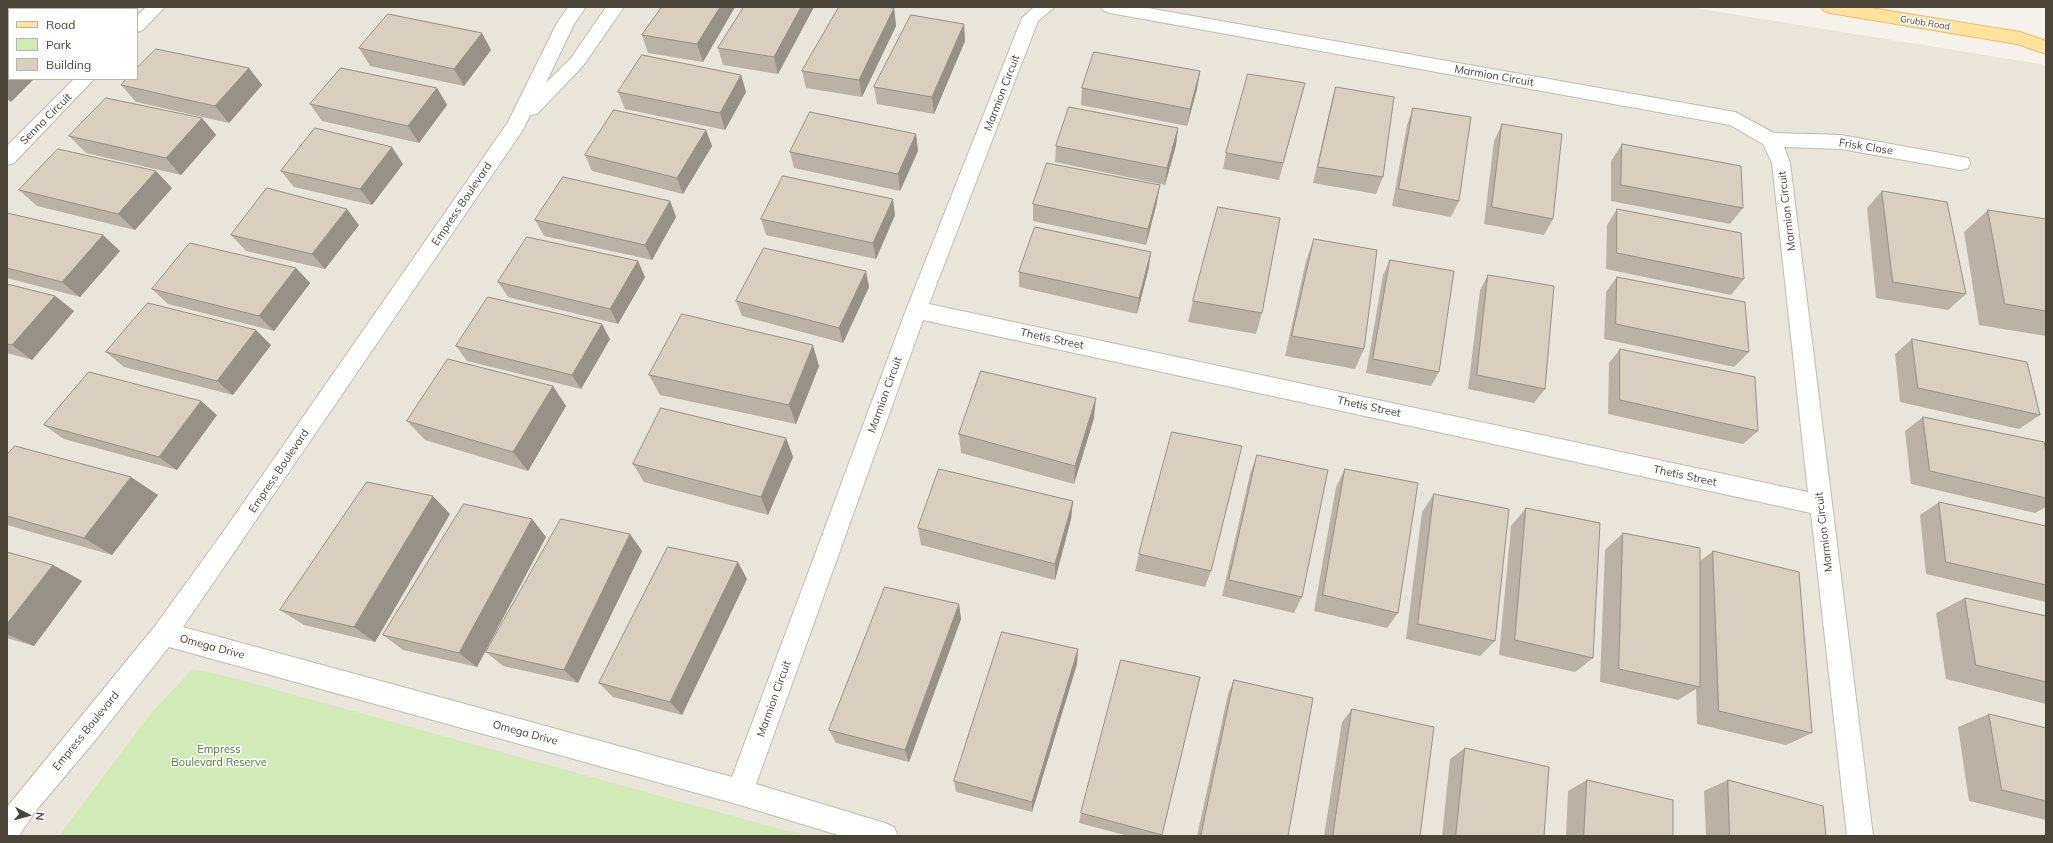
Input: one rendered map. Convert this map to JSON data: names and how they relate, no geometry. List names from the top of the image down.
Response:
{
  "streets": {
    "main road": ["Grubb Road"],
    "street": [
      "Marmion Circuit",
      "Senna Circuit",
      "Frisk Close",
      "Empress Boulevard",
      "Thetis Street",
      "Omega Drive"
    ]
  },
  "crossings": [
    ["Marmion Circuit", "Frisk Close"],
    ["Marmion Circuit", "Thetis Street"],
    ["Marmion Circuit", "Omega Drive"],
    ["Empress Boulevard", "Omega Drive"]
  ],
  "parks": ["Empress Boulevard Reserve"],
  "legend": ["Road", "Park", "Building"],
  "north": "right"
}
